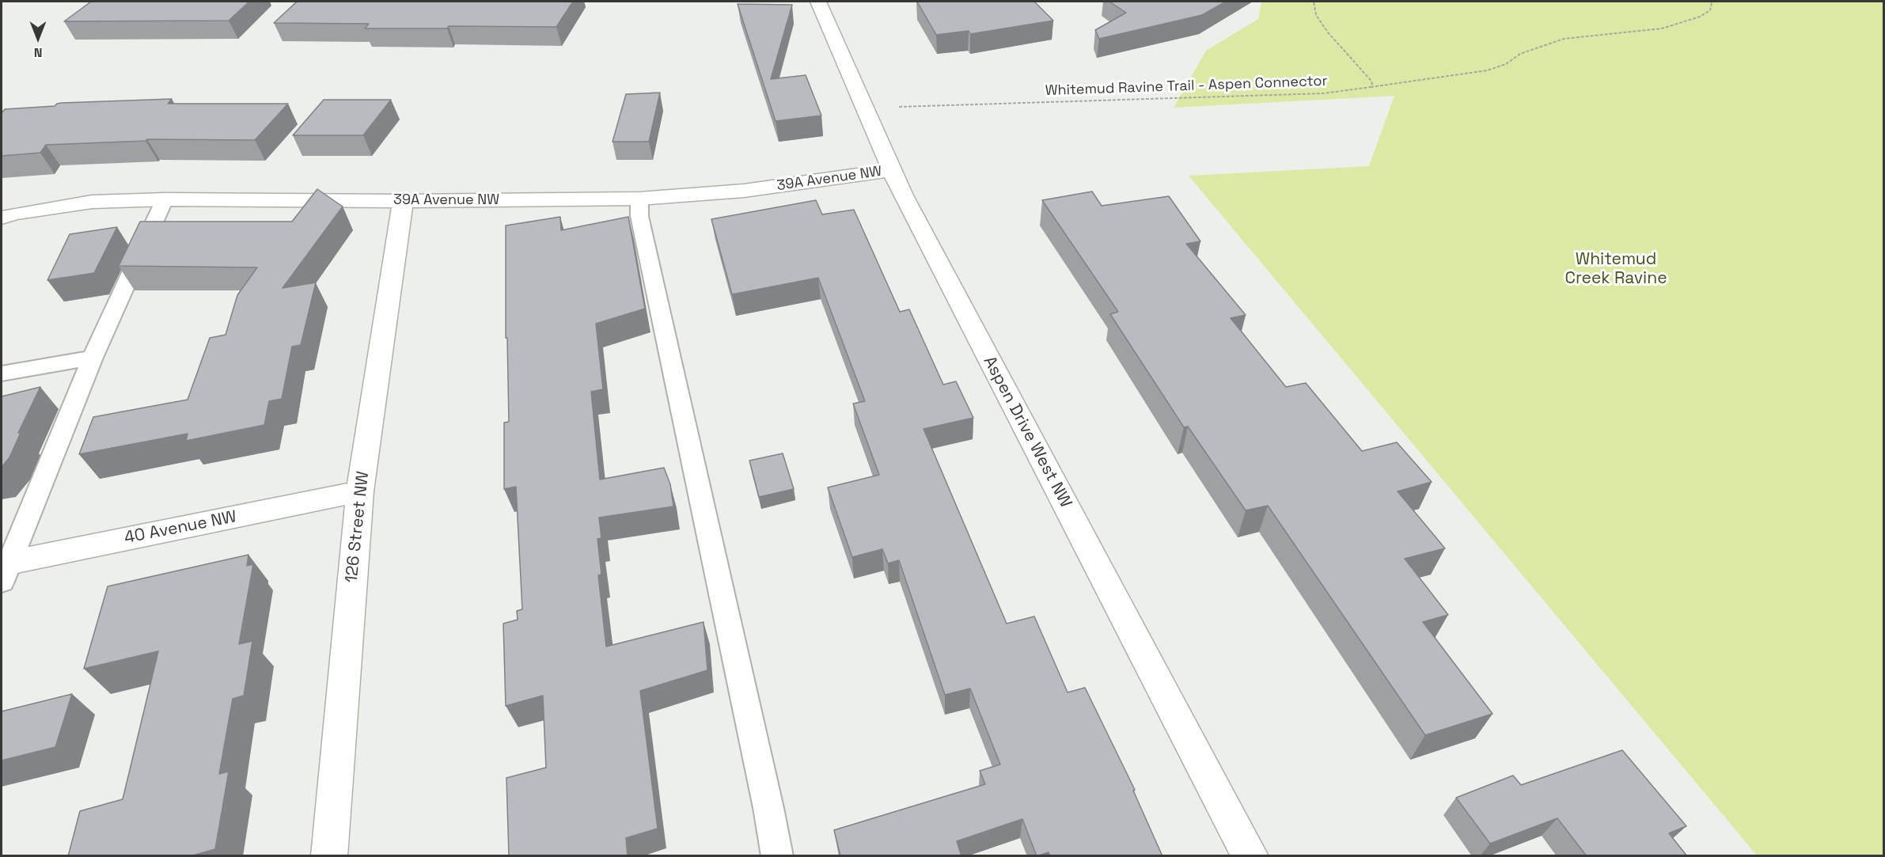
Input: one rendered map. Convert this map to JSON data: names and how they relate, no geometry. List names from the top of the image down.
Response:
{
  "streets": {
    "street": [
      "39A Avenue NW",
      "Aspen Drive West NW",
      "126 Street NW",
      "40 Avenue NW"
    ],
    "path": ["Whitemud Ravine Trail - Aspen Connector"]
  },
  "crossings": [
    ["39A Avenue NW", "Aspen Drive West NW"],
    ["39A Avenue NW", "126 Street NW"],
    ["126 Street NW", "40 Avenue NW"]
  ],
  "parks": ["Whitemud Creek Ravine"],
  "north": "bottom"
}
